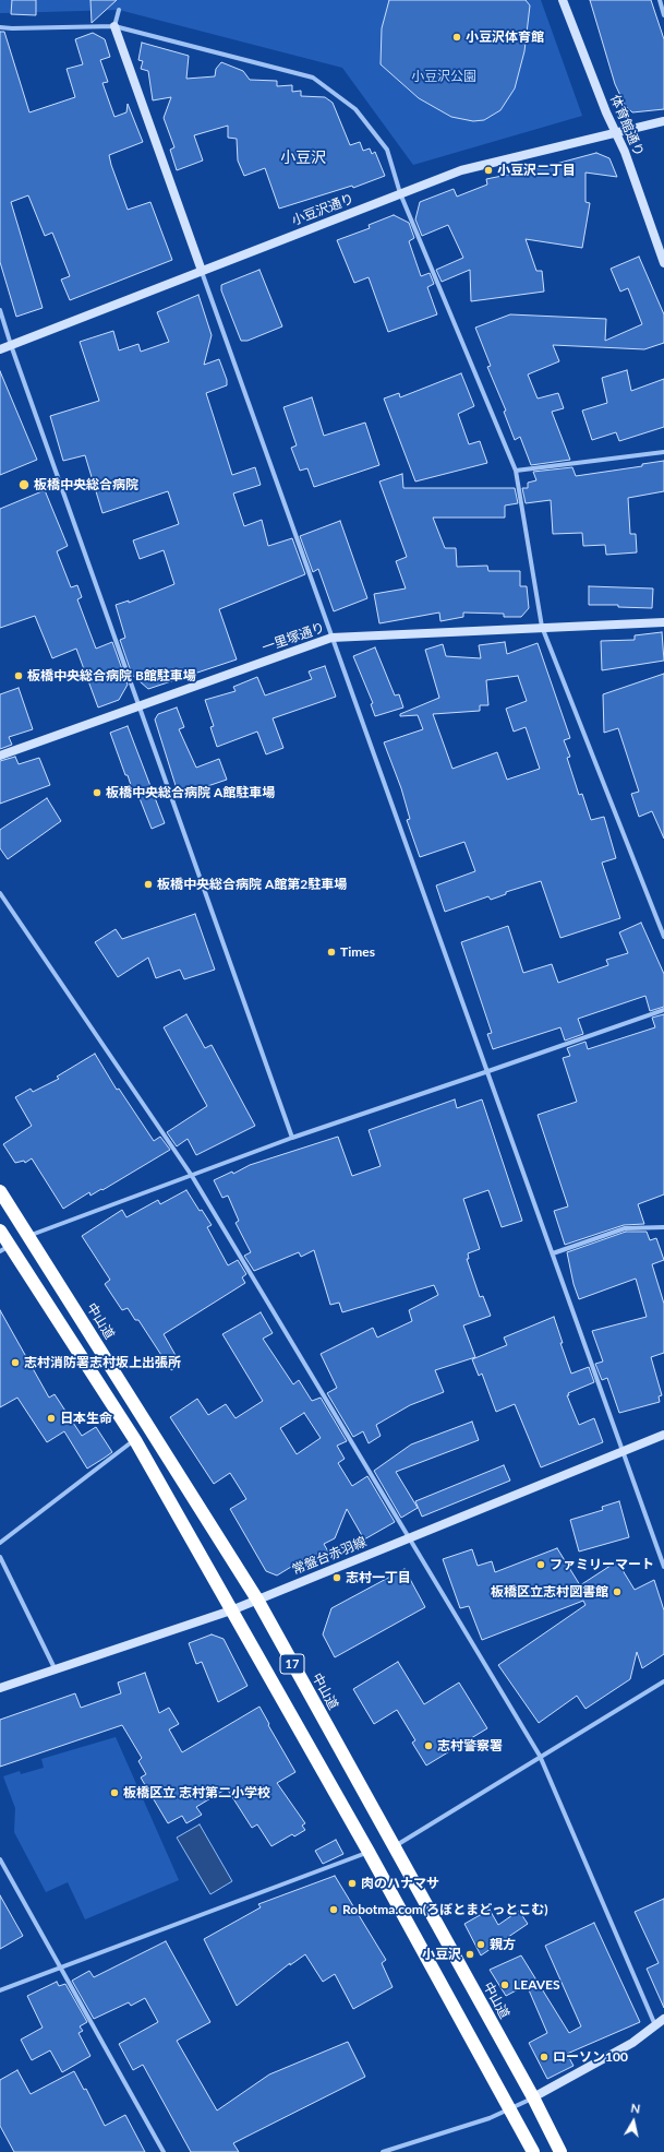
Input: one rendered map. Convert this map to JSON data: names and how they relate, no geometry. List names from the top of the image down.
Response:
{
  "streets": {
    "highway": ["中山道", "17"],
    "street": [
      "体育館通り",
      "小豆沢通り",
      "一里塚通り",
      "常盤台赤羽線"
    ]
  },
  "crossings": [
    ["体育館通り", "小豆沢通り"],
    ["中山道", "常盤台赤羽線"],
    ["常盤台赤羽線", "17"]
  ],
  "districts": ["小豆沢"],
  "parks": ["小豆沢公園"],
  "places": [
    "小豆沢体育館",
    "小豆沢二丁目",
    "板橋中央総合病院",
    "板橋中央総合病院 B館駐車場",
    "板橋中央総合病院 A館駐車場",
    "板橋中央総合病院 A館第2駐車場",
    "Times",
    "志村消防署志村坂上出張所",
    "日本生命",
    "ファミリーマート",
    "志村一丁目",
    "板橋区立志村図書館",
    "志村警察署",
    "板橋区立 志村第二小学校",
    "肉のハナマサ",
    "Robotma.com(ろぼとまどっとこむ)",
    "親方",
    "小豆沢",
    "LEAVES",
    "ローソン100"
  ],
  "north": "top"
}
